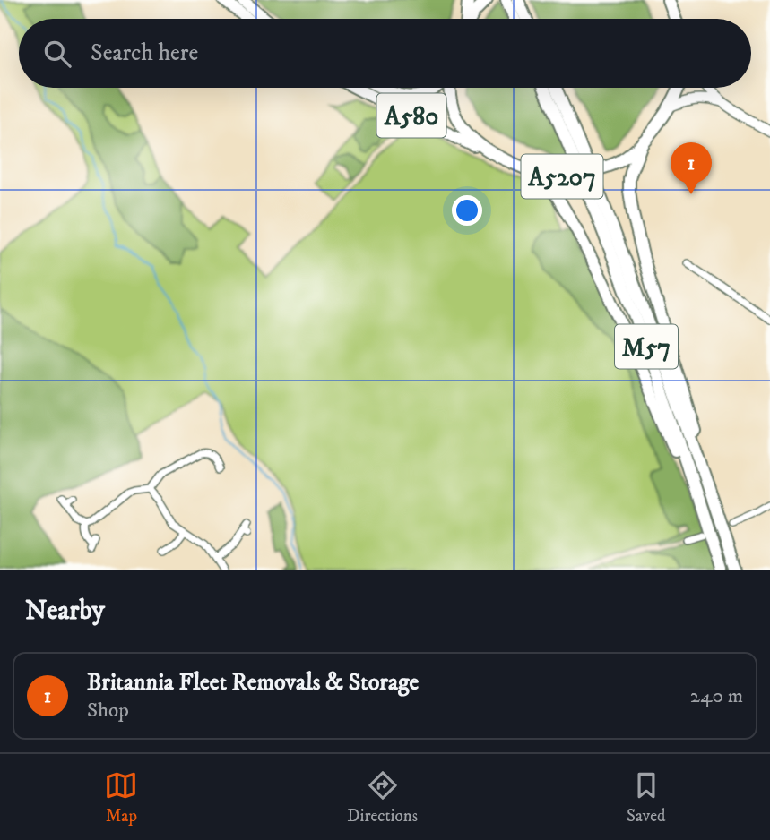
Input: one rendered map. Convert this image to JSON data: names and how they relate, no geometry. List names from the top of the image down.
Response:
{
  "streets": {
    "highway": ["A580", "A5207", "M57"]
  },
  "crossings": [
    ["A580", "A5207"]
  ],
  "page": {
    "search": "Search here",
    "pins": "1",
    "heading": "Nearby",
    "list": [
      {
        "mark": "1",
        "name": "Britannia Fleet Removals & Storage",
        "note": "Shop",
        "value": "240 m"
      }
    ],
    "nav": ["Map", "Directions", "Saved"]
  }
}
